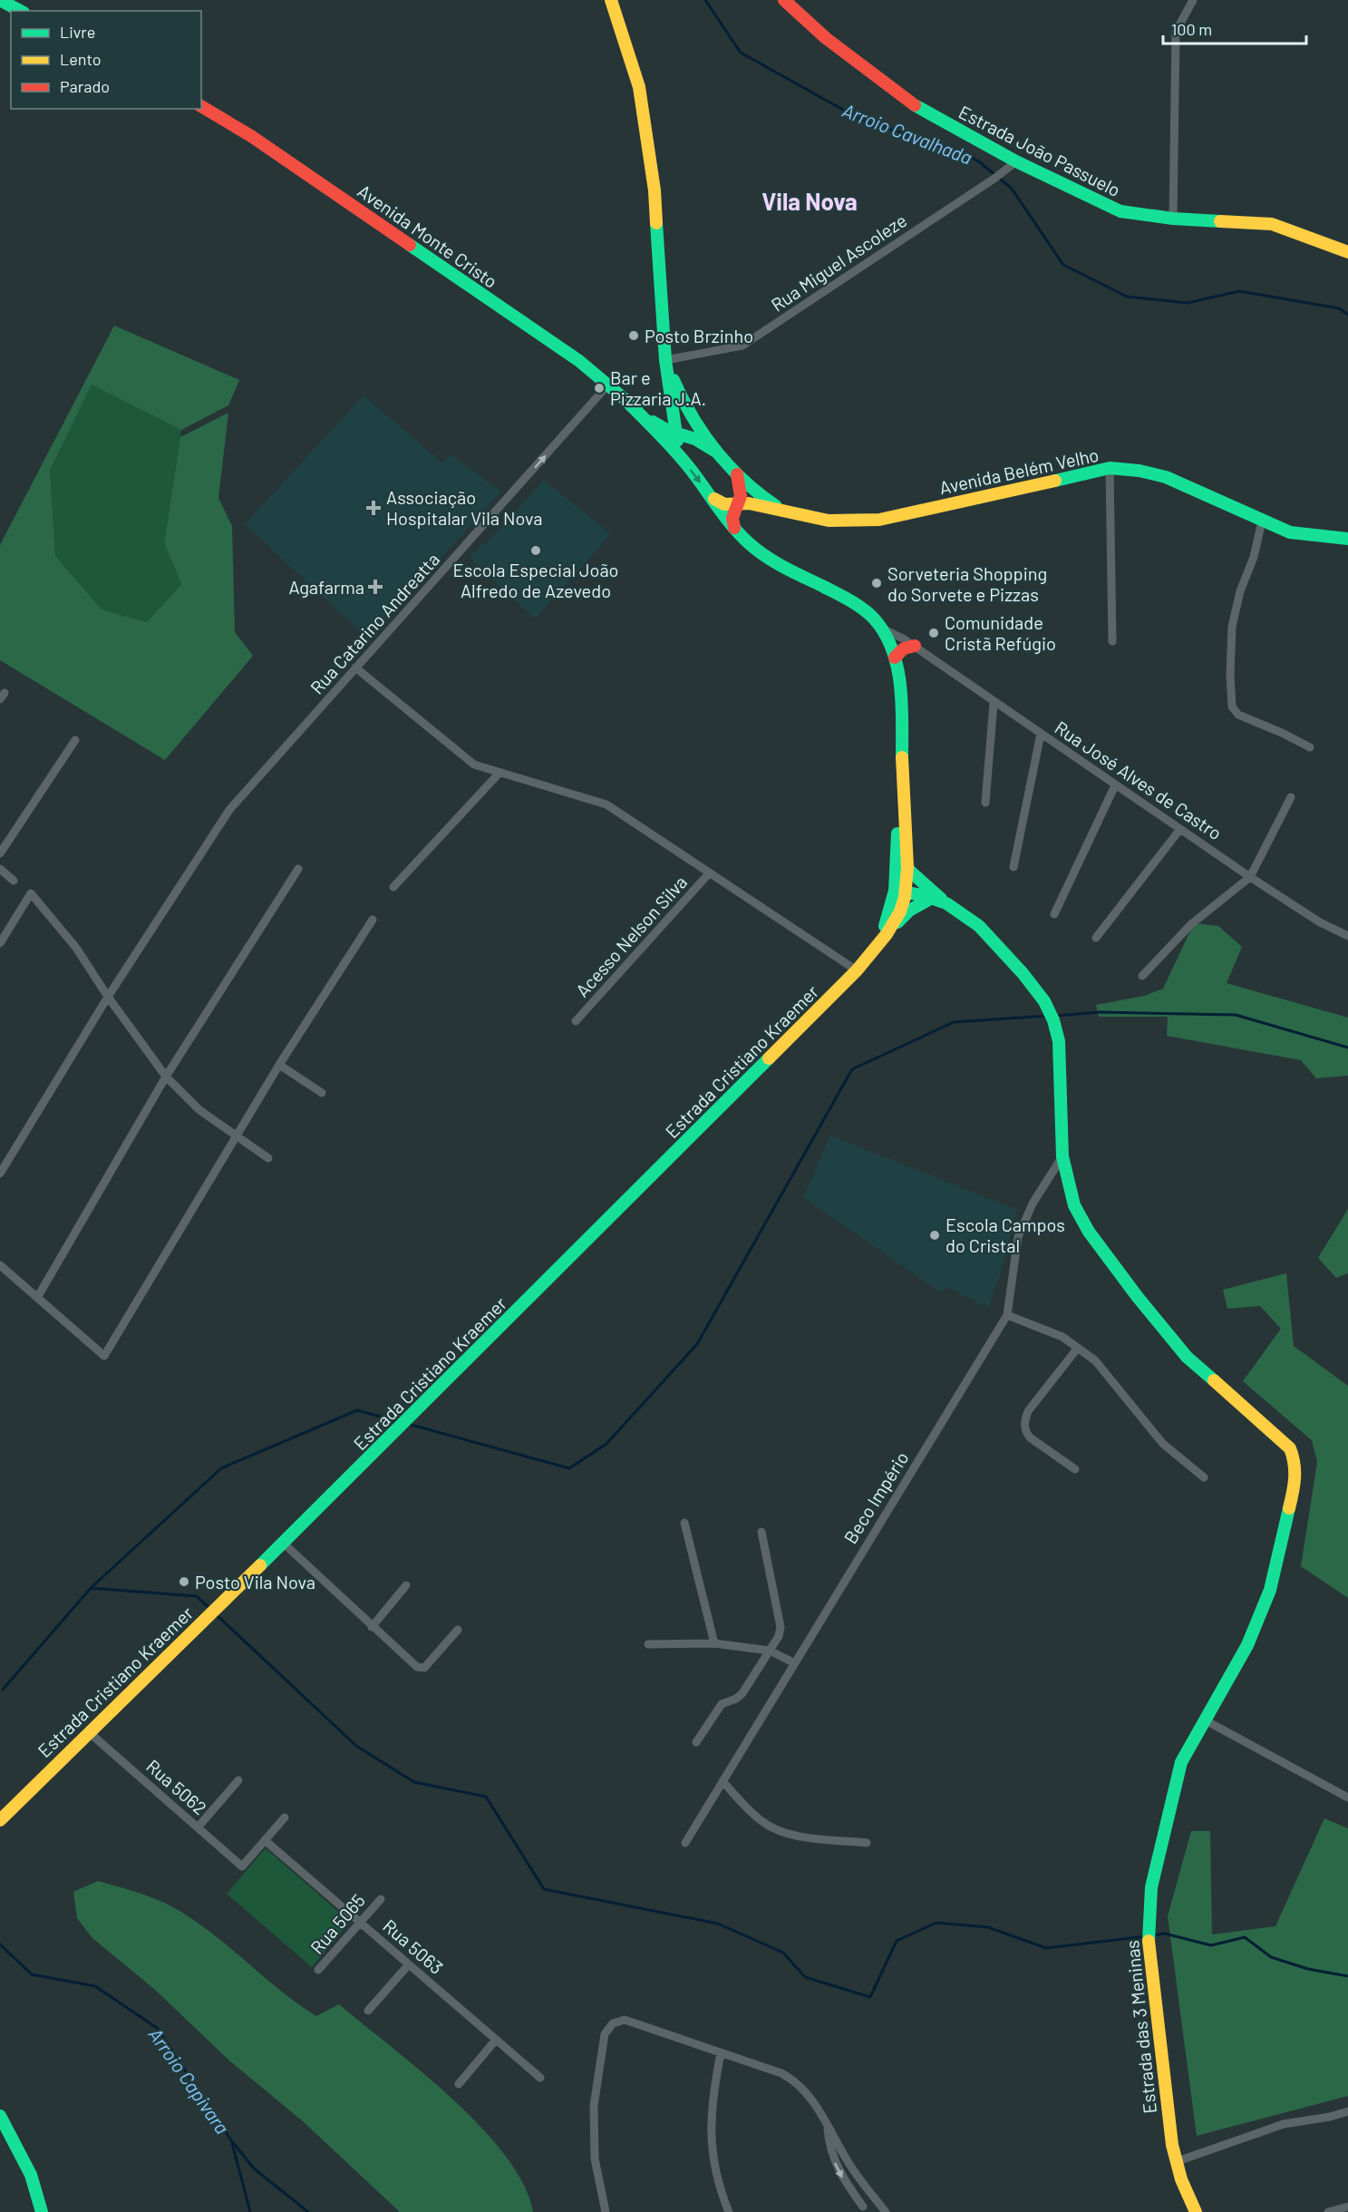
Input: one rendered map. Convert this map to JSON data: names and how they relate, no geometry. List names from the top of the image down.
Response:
{
  "streets": {
    "main road": [
      "Estrada João Passuelo",
      "Avenida Monte Cristo",
      "Avenida Belém Velho",
      "Estrada Cristiano Kraemer",
      "Estrada das 3 Meninas"
    ],
    "street": [
      "Rua Miguel Ascoleze",
      "Rua Catarino Andreatta",
      "Rua José Alves de Castro",
      "Acesso Nelson Silva",
      "Beco Império",
      "Rua 5062",
      "Rua 5065",
      "Rua 5063"
    ]
  },
  "crossings": [
    ["Estrada João Passuelo", "Rua Miguel Ascoleze"],
    ["Avenida Monte Cristo", "Avenida Belém Velho"],
    ["Avenida Monte Cristo", "Rua Catarino Andreatta"],
    ["Avenida Monte Cristo", "Estrada Cristiano Kraemer"],
    ["Avenida Belém Velho", "Estrada Cristiano Kraemer"],
    ["Rua José Alves de Castro", "Estrada Cristiano Kraemer"],
    ["Estrada Cristiano Kraemer", "Rua 5062"],
    ["Estrada Cristiano Kraemer", "Estrada das 3 Meninas"],
    ["Beco Império", "Estrada das 3 Meninas"],
    ["Rua 5062", "Rua 5063"],
    ["Rua 5065", "Rua 5063"]
  ],
  "one_way": ["Rua Catarino Andreatta"],
  "districts": ["Vila Nova"],
  "water": ["Arroio Cavalhada", "Arroio Capivara"],
  "places": {
    "other": [
      "Posto Brzinho",
      "Bar e Pizzaria J.A.",
      "Escola Especial João Alfredo de Azevedo",
      "Sorveteria Shopping do Sorvete e Pizzas",
      "Comunidade Cristã Refúgio",
      "Escola Campos do Cristal",
      "Posto Vila Nova"
    ],
    "health": ["Associação Hospitalar Vila Nova", "Agafarma"]
  },
  "legend": ["Livre", "Lento", "Parado"],
  "scale_bar": "100 m"
}
